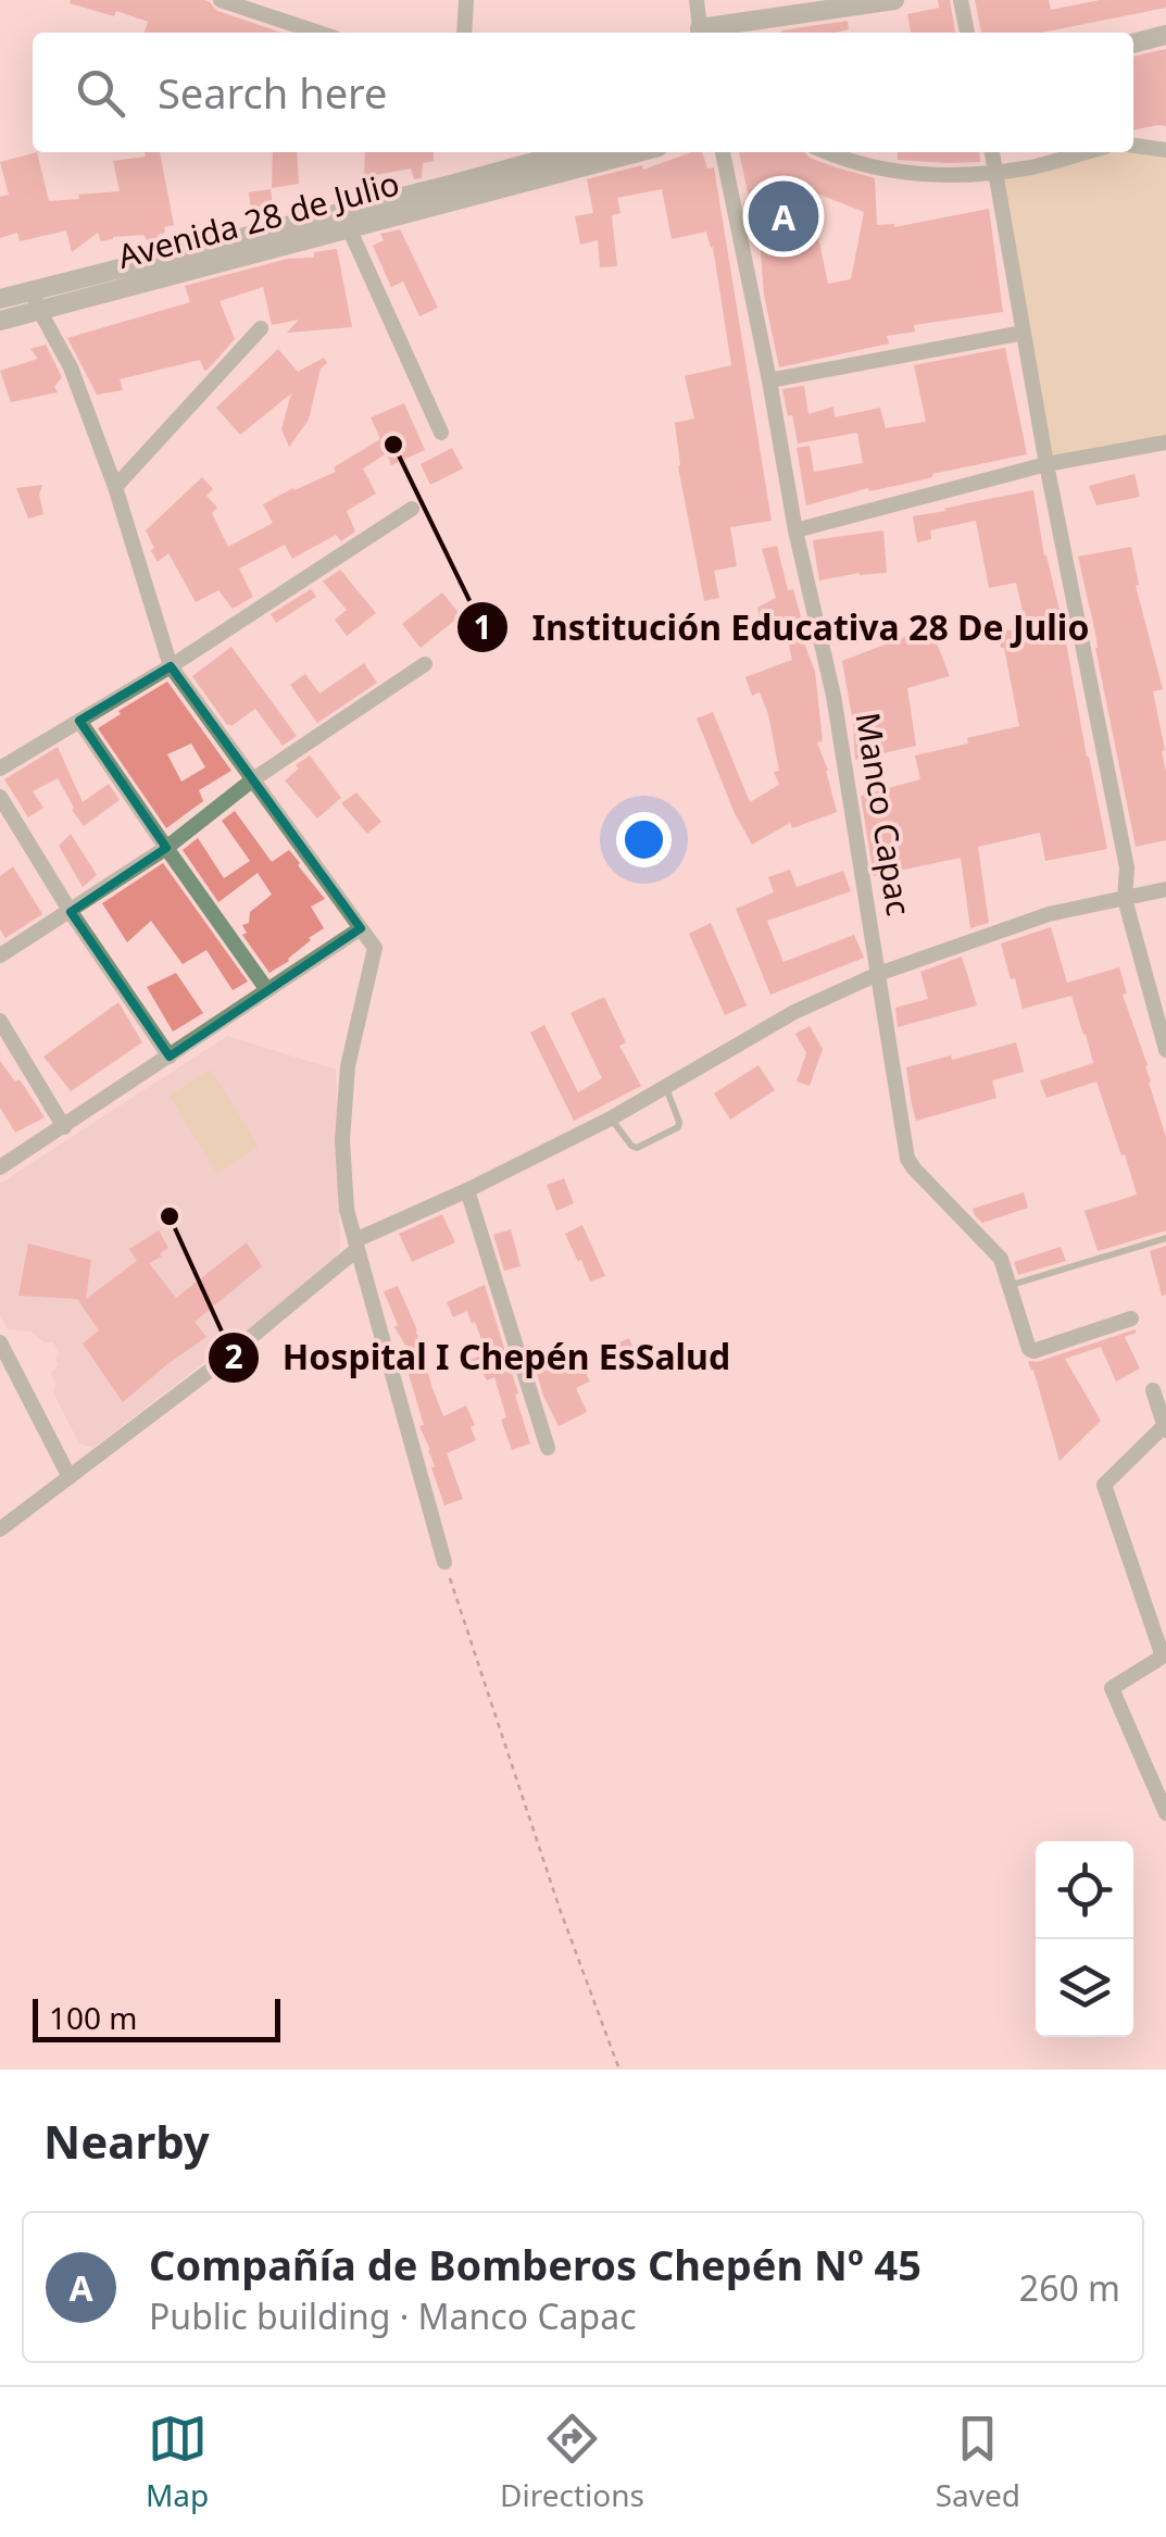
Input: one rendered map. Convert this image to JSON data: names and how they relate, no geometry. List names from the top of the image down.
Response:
{
  "streets": {
    "street": ["Avenida 28 de Julio", "Manco Capac"]
  },
  "places": ["Institución Educativa 28 De Julio", "Hospital I Chepén EsSalud"],
  "scale_bar": "100 m",
  "page": {
    "search": "Search here",
    "pins": "A",
    "scale": "100 m",
    "heading": "Nearby",
    "list": [
      {
        "mark": "A",
        "name": "Compañía de Bomberos Chepén Nº 45",
        "note": "Public building · Manco Capac",
        "value": "260 m"
      }
    ],
    "nav": ["Map", "Directions", "Saved"]
  }
}
